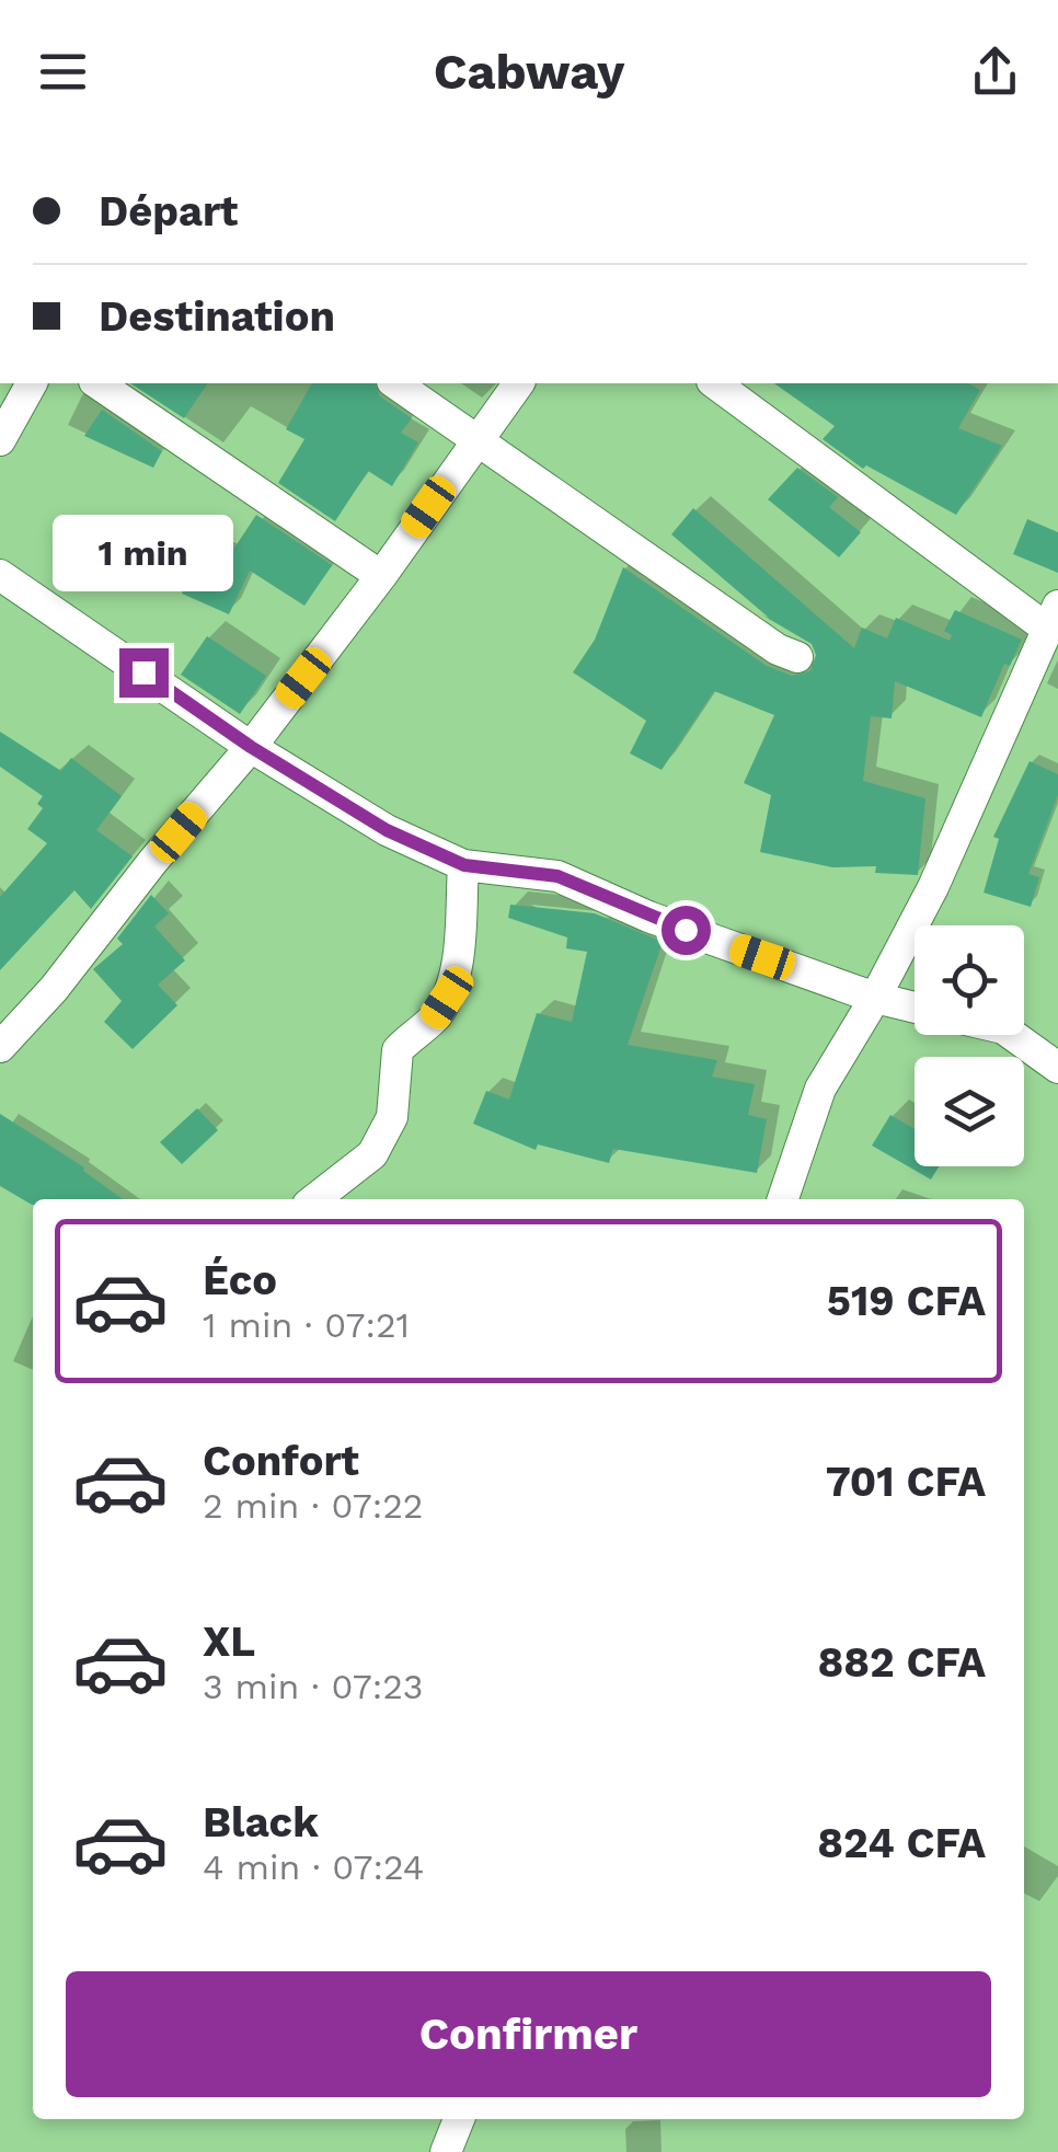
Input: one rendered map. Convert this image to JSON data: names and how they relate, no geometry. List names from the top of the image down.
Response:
{
  "page": {
    "header": "Cabway",
    "banner": ["Départ", "Destination"],
    "bubble": "1 min",
    "list": [
      {
        "name": "Éco",
        "note": "1 min · 07:21",
        "value": "519 CFA"
      },
      {
        "name": "Confort",
        "note": "2 min · 07:22",
        "value": "701 CFA"
      },
      {
        "name": "XL",
        "note": "3 min · 07:23",
        "value": "882 CFA"
      },
      {
        "name": "Black",
        "note": "4 min · 07:24",
        "value": "824 CFA"
      }
    ],
    "buttons": "Confirmer"
  }
}
